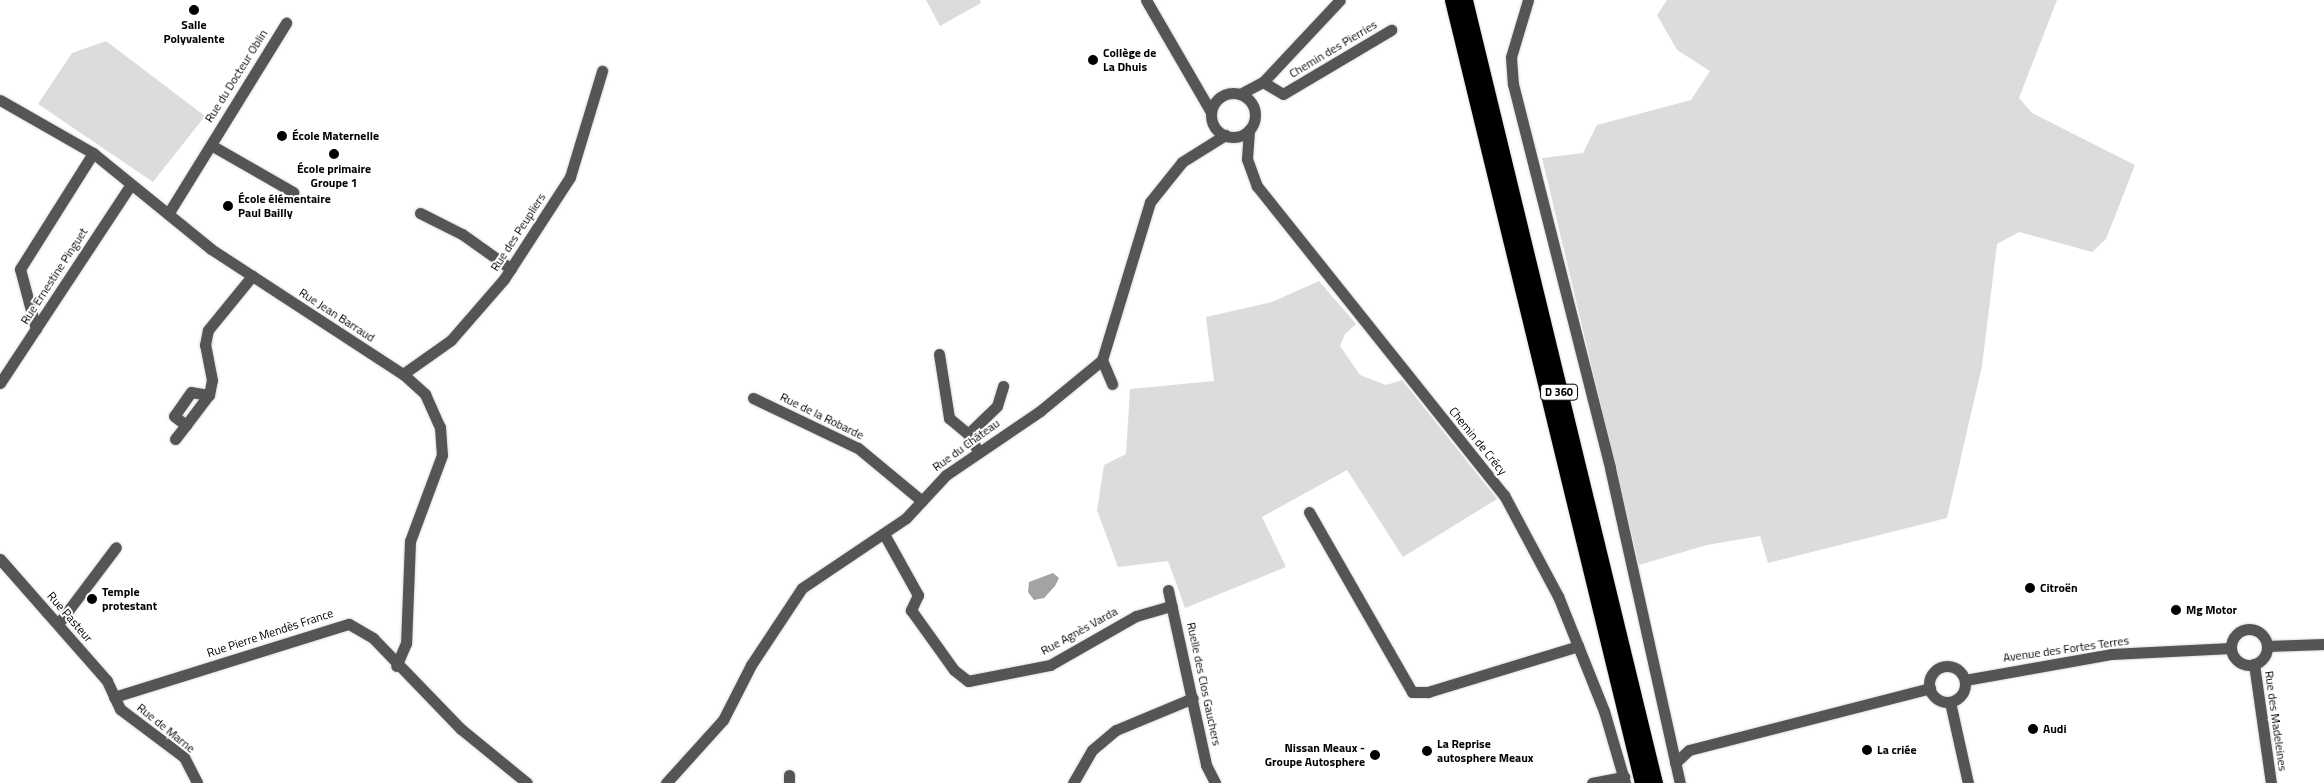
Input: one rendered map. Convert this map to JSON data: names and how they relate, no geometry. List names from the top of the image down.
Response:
{
  "streets": {
    "highway": ["D 360"],
    "street": [
      "Chemin des Pierries",
      "Rue du Docteur Oblin",
      "Rue des Peupliers",
      "Rue Ernestine Pinguet",
      "Rue Jean Barraud",
      "Rue de la Robarde",
      "Chemin de Crécy",
      "Rue du Château",
      "Rue Pasteur",
      "Rue Agnès Varda",
      "Rue Pierre Mendès France",
      "Avenue des Fortes Terres",
      "Ruelle des Clos Gauchers",
      "Rue des Madeleines",
      "Rue de Marne"
    ]
  },
  "crossings": [
    ["Rue du Docteur Oblin", "Rue Jean Barraud"],
    ["Rue des Peupliers", "Rue Jean Barraud"],
    ["Rue Ernestine Pinguet", "Rue Jean Barraud"],
    ["Rue Jean Barraud", "Rue Pierre Mendès France"],
    ["Rue de la Robarde", "Rue du Château"],
    ["Rue du Château", "Rue Agnès Varda"],
    ["Rue Pasteur", "Rue Pierre Mendès France"],
    ["Rue Pasteur", "Rue de Marne"],
    ["Rue Agnès Varda", "Ruelle des Clos Gauchers"],
    ["Rue Pierre Mendès France", "Rue de Marne"],
    ["Avenue des Fortes Terres", "Rue des Madeleines"]
  ],
  "places": [
    "Salle Polyvalente",
    "Collège de La Dhuis",
    "École Maternelle",
    "École primaire Groupe 1",
    "École élémentaire Paul Bailly",
    "Citroën",
    "Temple protestant",
    "Mg Motor",
    "Audi",
    "La criée",
    "La Reprise autosphere Meaux",
    "Nissan Meaux - Groupe Autosphere"
  ]
}
